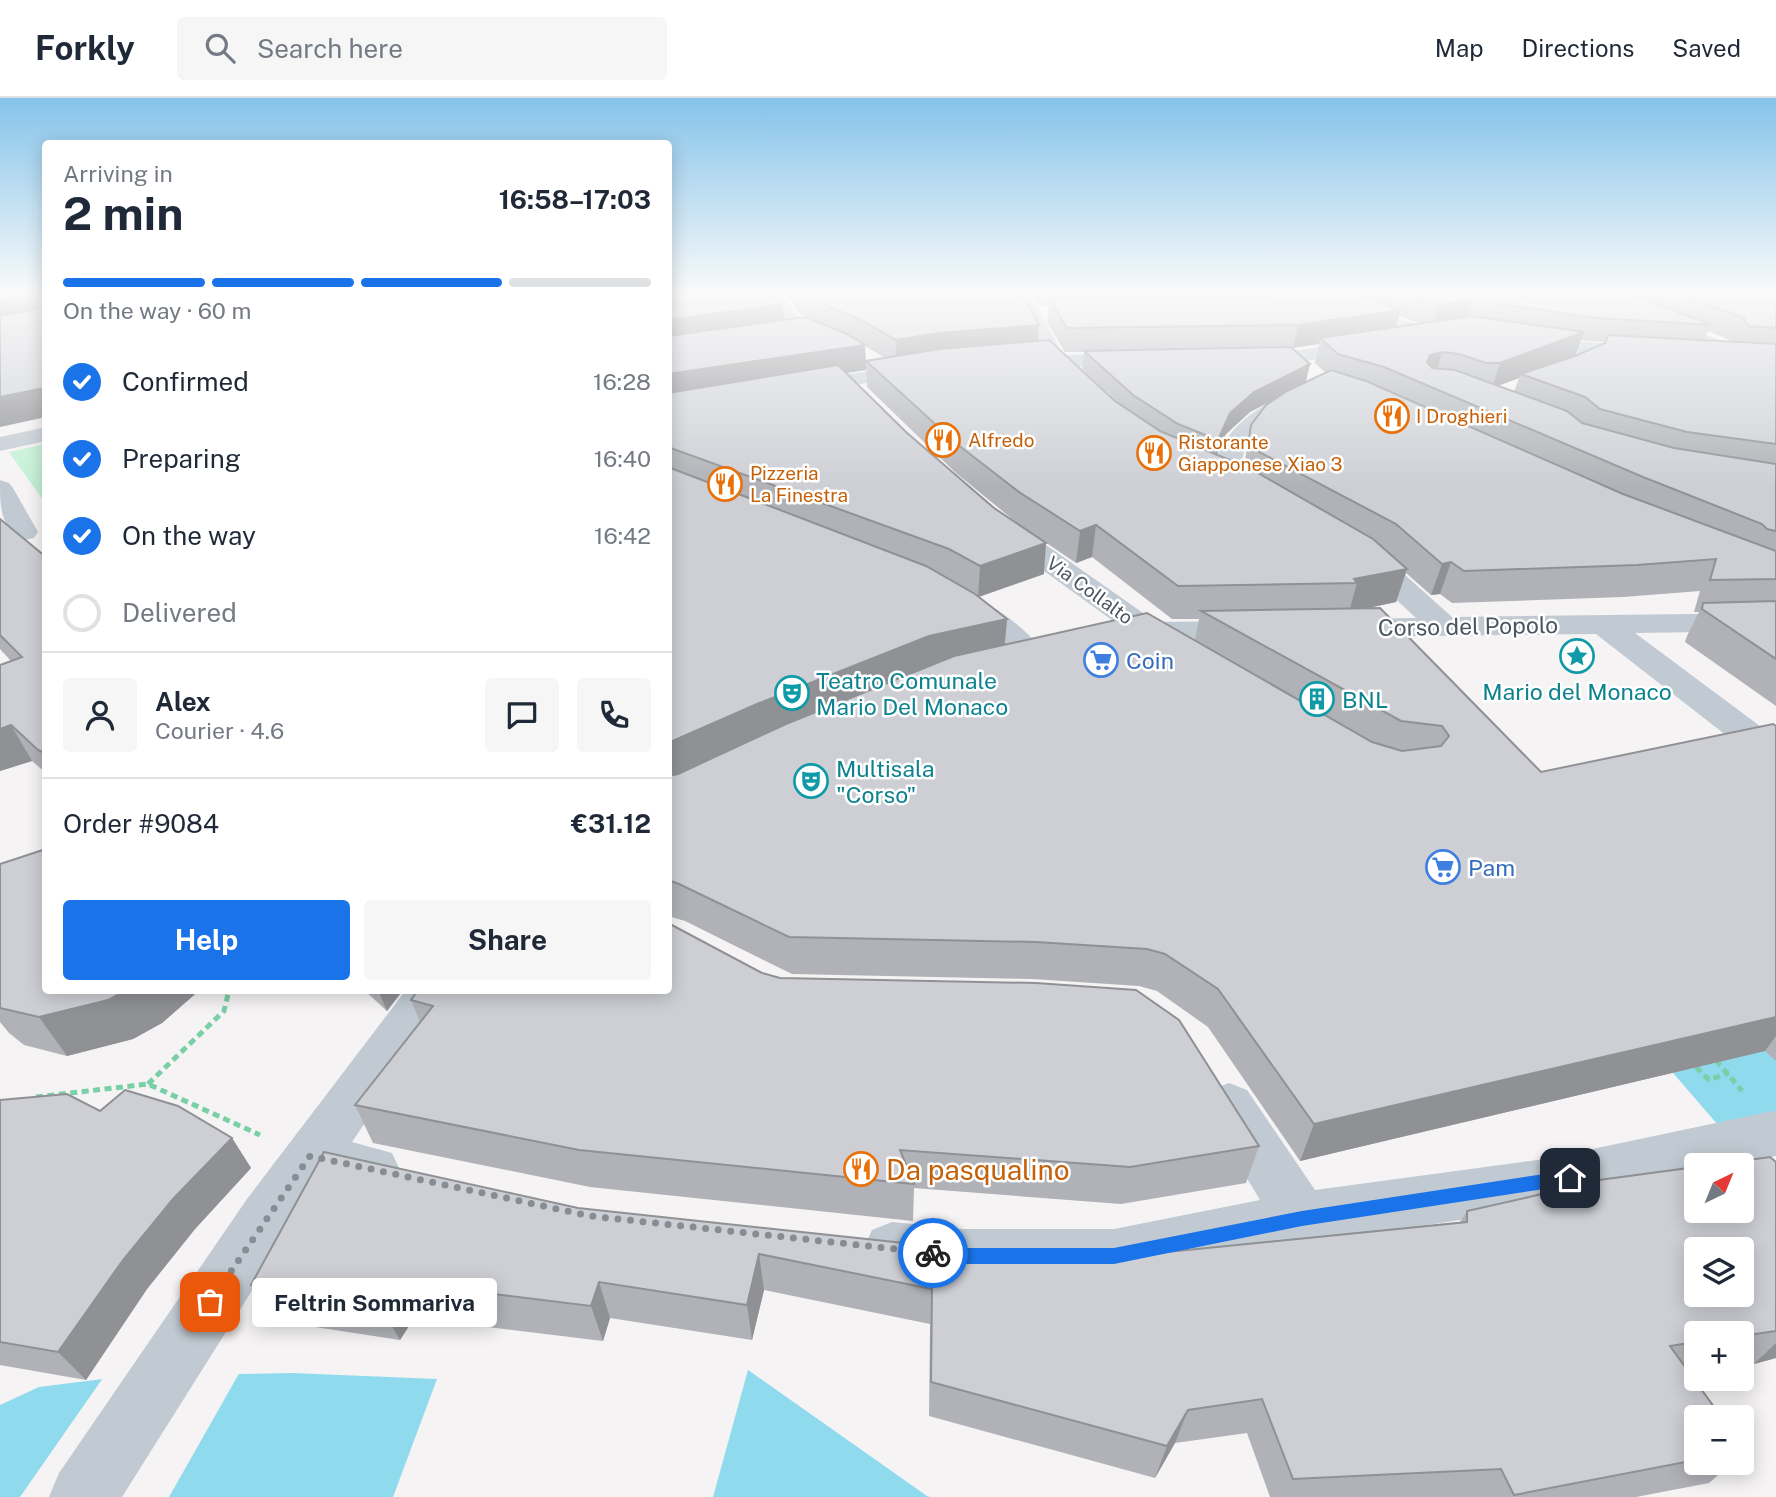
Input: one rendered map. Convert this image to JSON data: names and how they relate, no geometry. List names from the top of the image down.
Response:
{
  "streets": {
    "street": ["Via Collalto", "Corso del Popolo"]
  },
  "places": {
    "restaurant": [
      "I Droghieri",
      "Alfredo",
      "Ristorante Giapponese Xiao 3",
      "Pizzeria La Finestra",
      "Da pasqualino"
    ],
    "place": ["Mario del Monaco"],
    "supermarket": ["Coin", "Pam"],
    "theatre": ["Teatro Comunale Mario Del Monaco", "Multisala \"Corso\""],
    "building": ["BNL"],
    "other": ["Feltrin Sommariva"]
  },
  "north": "top right",
  "page": {
    "header": "Forkly",
    "search": "Search here",
    "nav": ["Map", "Directions", "Saved"],
    "heading": ["2 min", "Arriving in", "16:58–17:03"],
    "panel": [
      "Alex",
      "Courier · 4.6",
      "Order #9084",
      "€31.12"
    ],
    "bar": "On the way · 60 m",
    "list": [
      ["Confirmed", "16:28"],
      ["Preparing", "16:40"],
      ["On the way", "16:42"],
      "Delivered"
    ],
    "buttons": ["Help", "Share"],
    "map_buttons": ["+", "−"],
    "bubble": "Feltrin Sommariva"
  }
}
